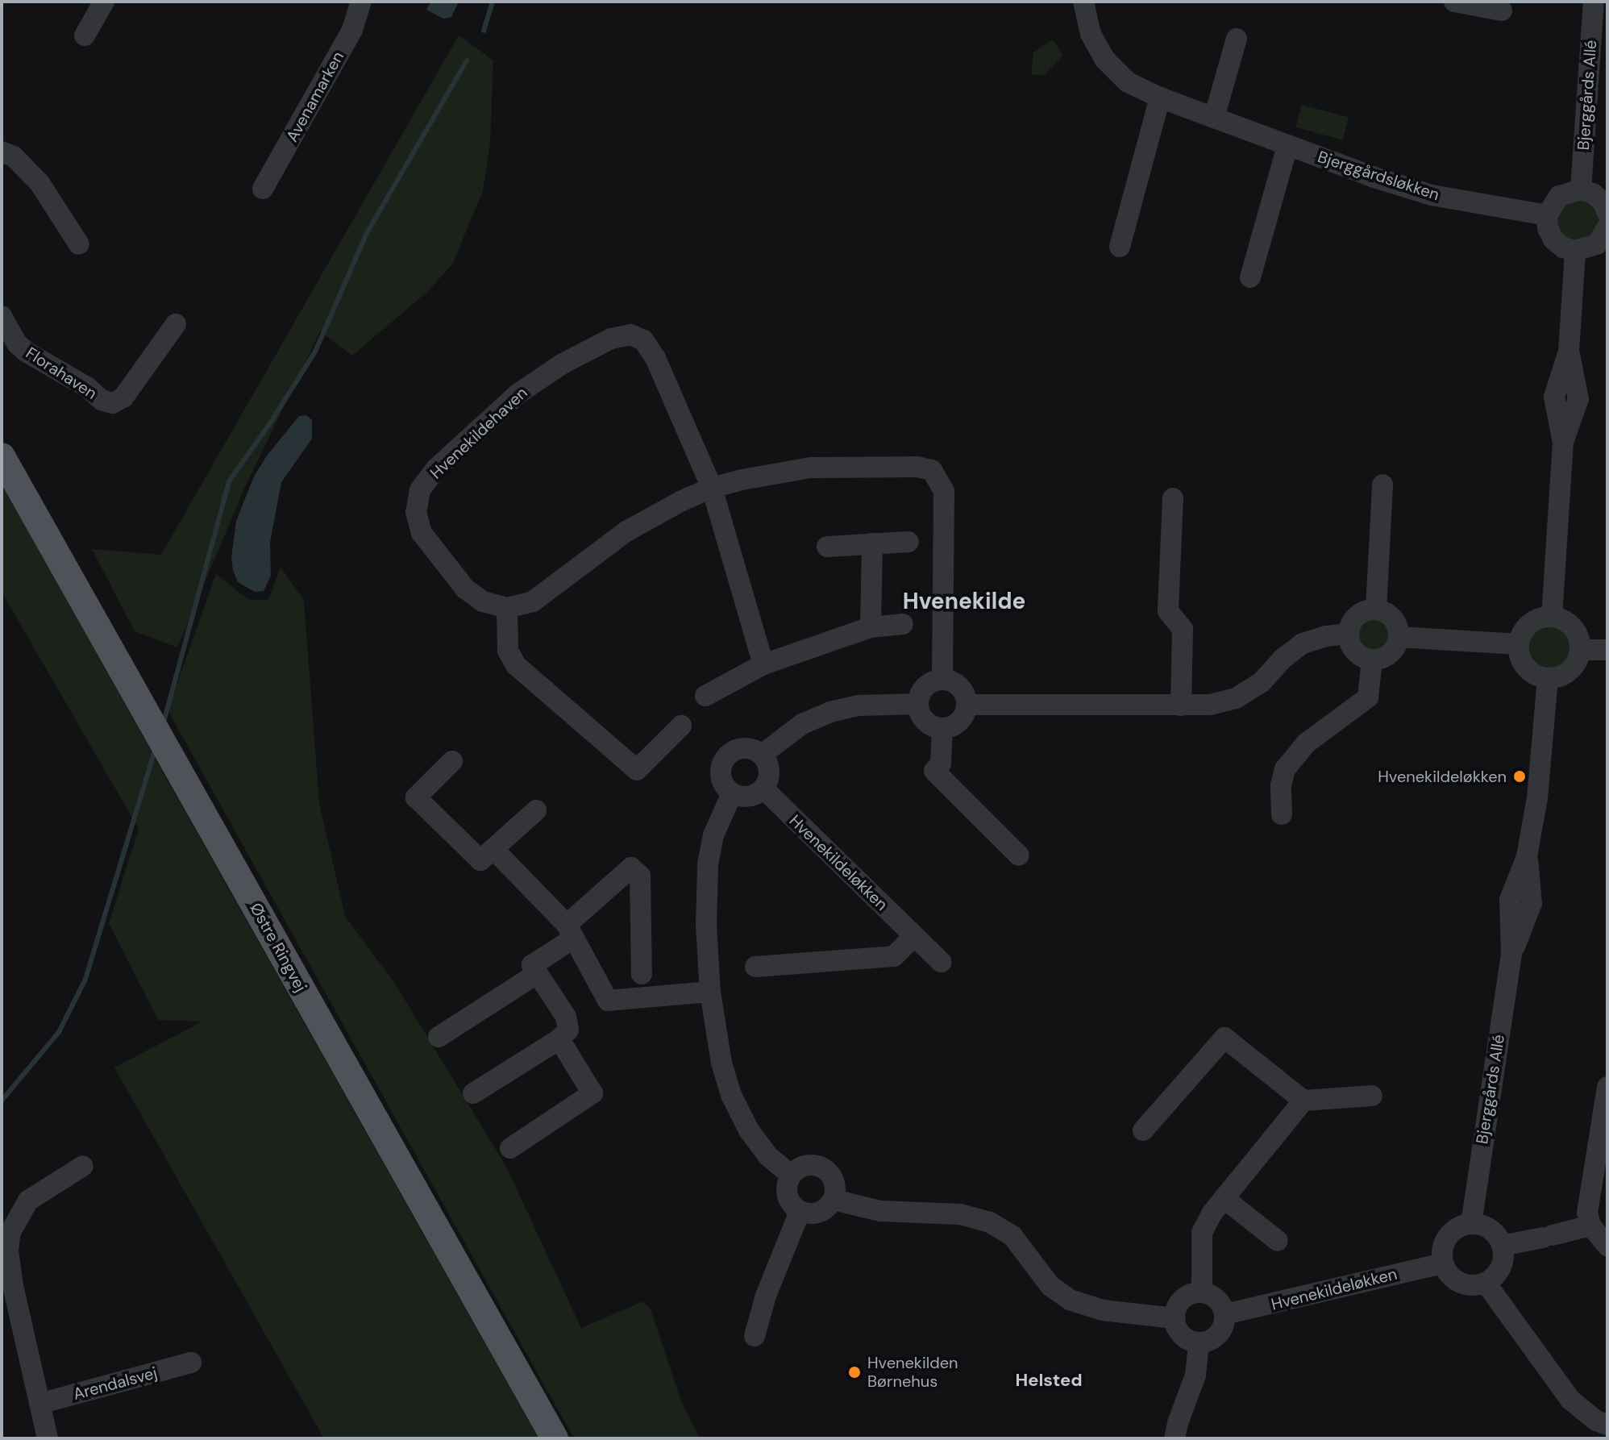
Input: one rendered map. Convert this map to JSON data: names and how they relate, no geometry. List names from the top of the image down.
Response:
{
  "streets": {
    "main road": ["Østre Ringvej"],
    "street": [
      "Bjerggårds Allé",
      "Avenamarken",
      "Bjerggårdsløkken",
      "Florahaven",
      "Hvenekildehaven",
      "Hvenekildeløkken",
      "Arendalsvej"
    ]
  },
  "crossings": [
    ["Bjerggårds Allé", "Hvenekildeløkken"]
  ],
  "districts": ["Hvenekilde", "Helsted"],
  "places": ["Hvenekildeløkken", "Hvenekilden Børnehus"]
}
